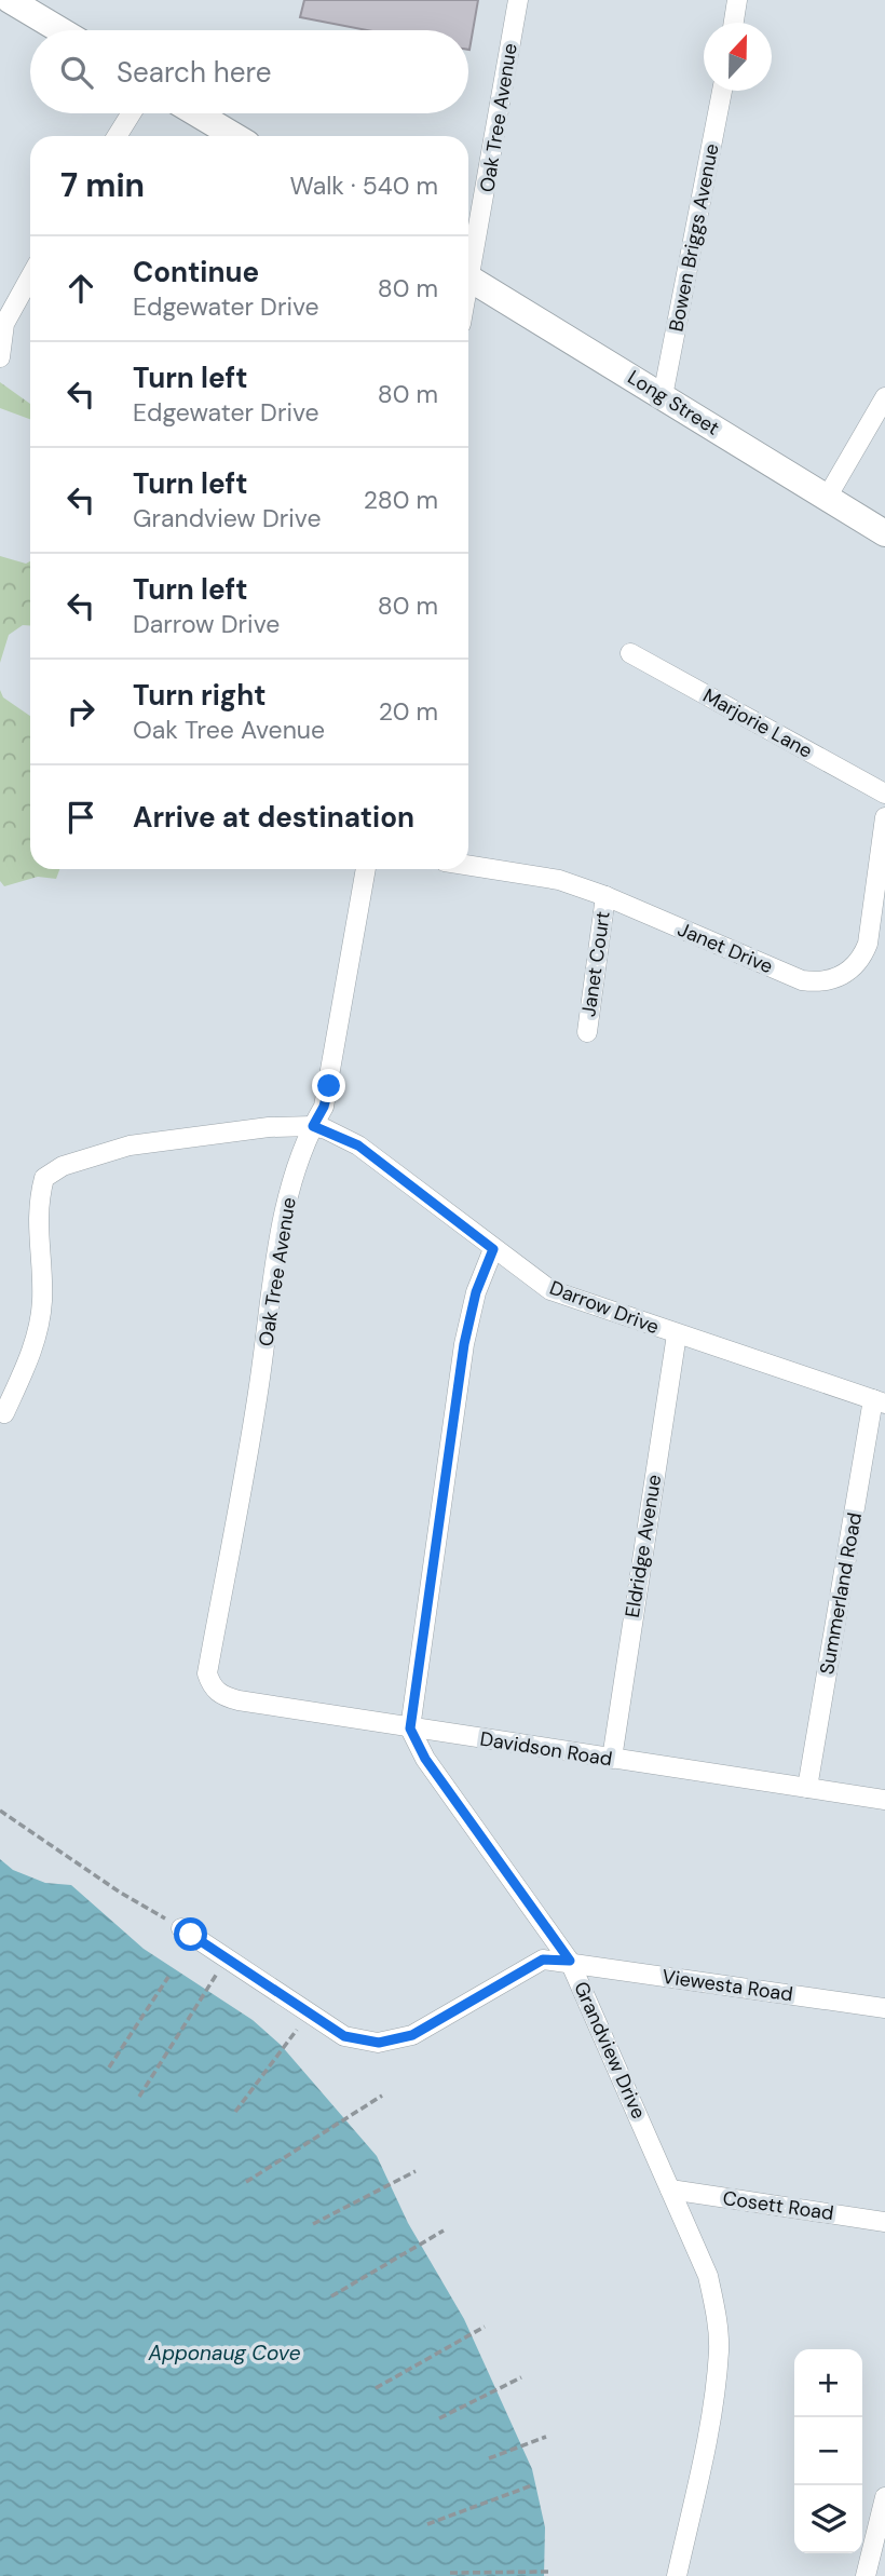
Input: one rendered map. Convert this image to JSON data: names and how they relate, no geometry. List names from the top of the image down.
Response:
{
  "streets": {
    "street": [
      "Oak Tree Avenue",
      "Bowen Briggs Avenue",
      "Long Street",
      "Marjorie Lane",
      "Janet Drive",
      "Janet Court",
      "Darrow Drive",
      "Eldridge Avenue",
      "Summerland Road",
      "Davidson Road",
      "Viewesta Road",
      "Grandview Drive",
      "Cosett Road"
    ]
  },
  "crossings": [
    ["Oak Tree Avenue", "Darrow Drive"],
    ["Oak Tree Avenue", "Davidson Road"],
    ["Bowen Briggs Avenue", "Long Street"],
    ["Janet Drive", "Janet Court"],
    ["Darrow Drive", "Eldridge Avenue"],
    ["Darrow Drive", "Summerland Road"],
    ["Eldridge Avenue", "Davidson Road"],
    ["Summerland Road", "Davidson Road"],
    ["Davidson Road", "Grandview Drive"],
    ["Viewesta Road", "Grandview Drive"],
    ["Grandview Drive", "Cosett Road"]
  ],
  "water": ["Apponaug Cove"],
  "north": "top",
  "page": {
    "search": "Search here",
    "heading": ["7 min", "Walk · 540 m"],
    "list": [
      ["Continue", "Edgewater Drive", "80 m"],
      ["Turn left", "Edgewater Drive", "80 m"],
      ["Turn left", "Grandview Drive", "280 m"],
      ["Turn left", "Darrow Drive", "80 m"],
      ["Turn right", "Oak Tree Avenue", "20 m"],
      "Arrive at destination"
    ],
    "map_buttons": ["+", "−"]
  }
}
